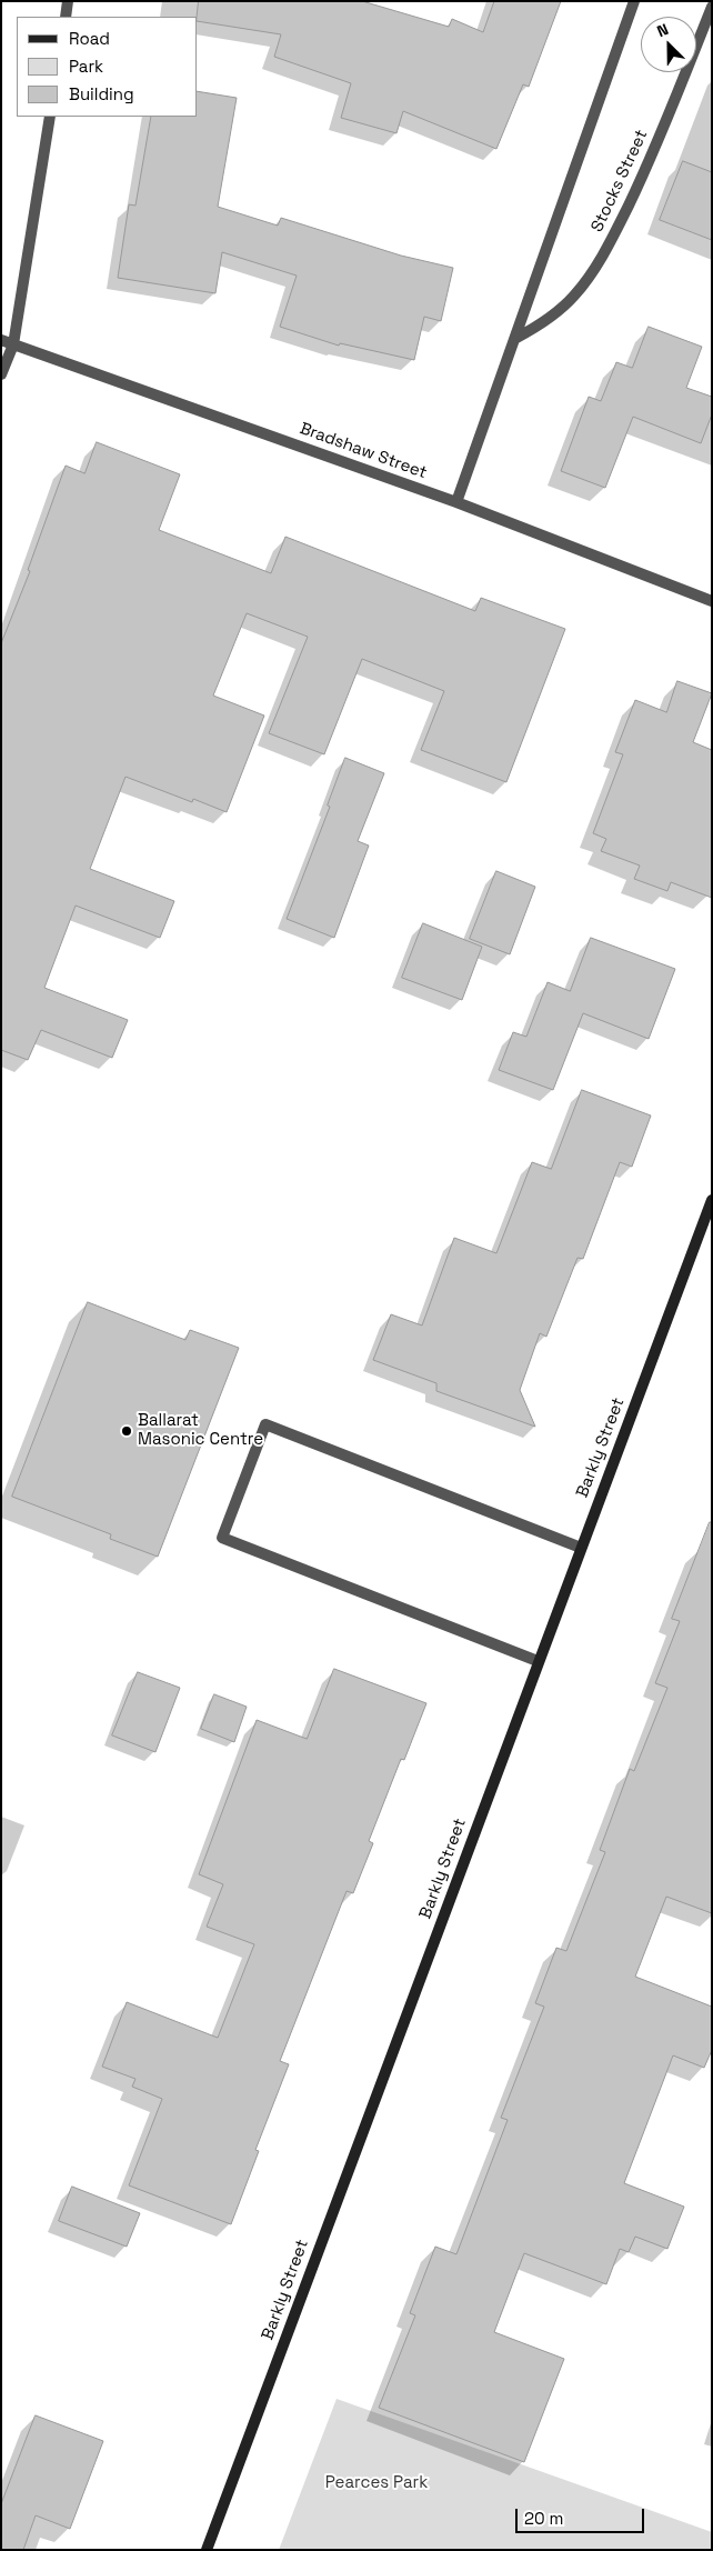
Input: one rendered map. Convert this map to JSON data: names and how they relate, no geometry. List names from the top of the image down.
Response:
{
  "streets": {
    "main road": ["Barkly Street"],
    "street": ["Stocks Street", "Bradshaw Street"]
  },
  "parks": ["Pearces Park"],
  "places": ["Ballarat Masonic Centre"],
  "legend": ["Road", "Park", "Building"],
  "scale_bar": "20 m",
  "north": "top left"
}
